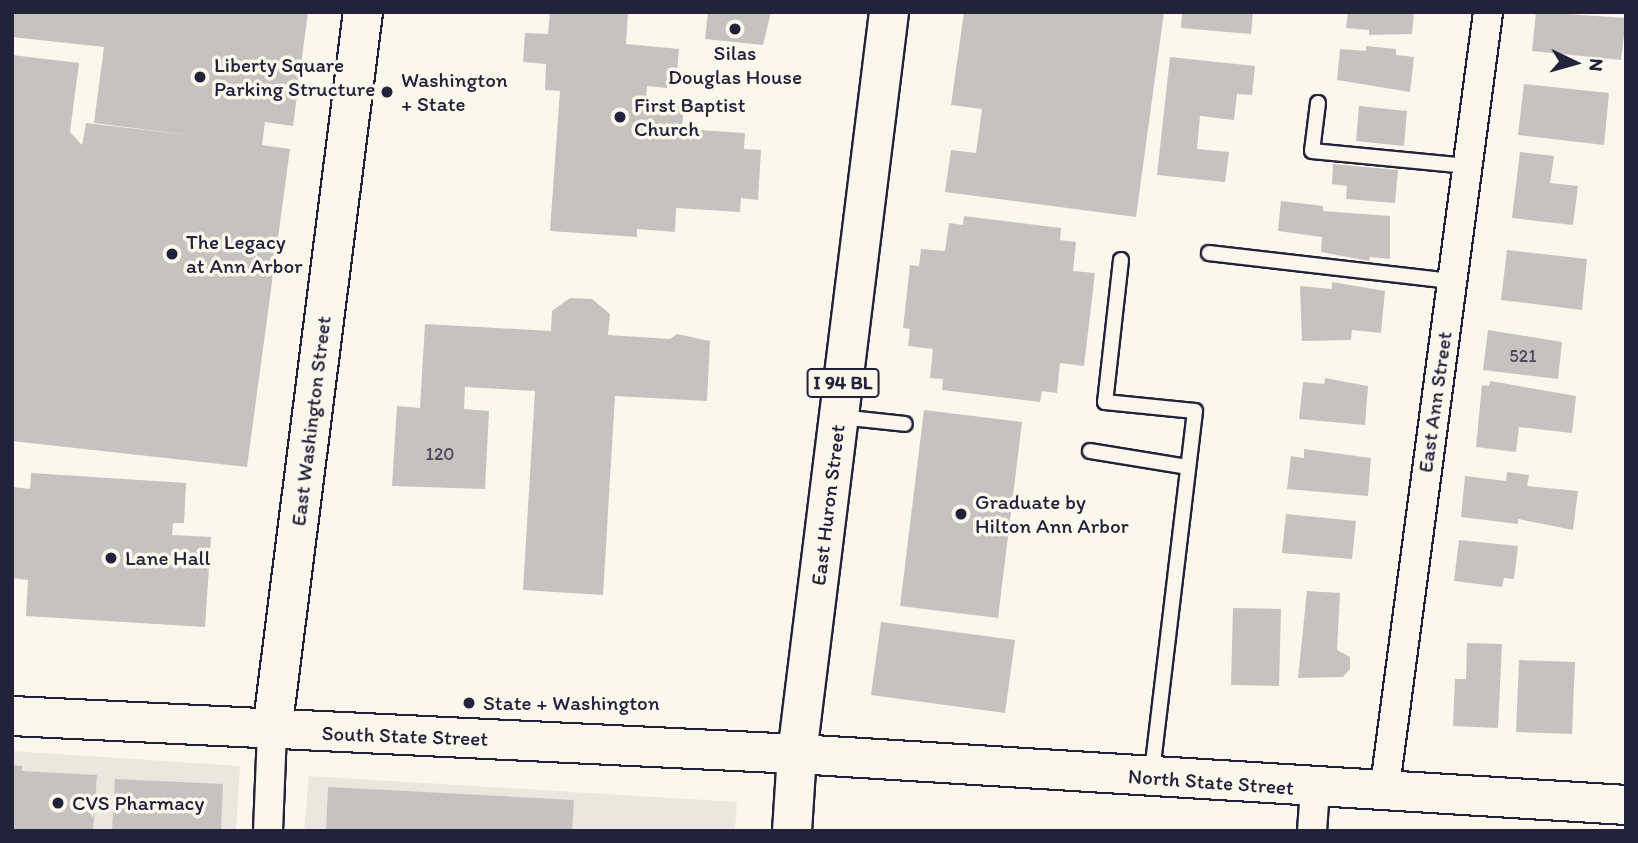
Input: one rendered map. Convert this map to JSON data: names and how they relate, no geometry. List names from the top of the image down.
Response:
{
  "streets": {
    "main road": [
      "I 94 BL",
      "East Washington Street",
      "East Huron Street",
      "South State Street",
      "North State Street"
    ],
    "street": ["East Ann Street"]
  },
  "crossings": [
    ["East Ann Street", "North State Street"],
    ["East Washington Street", "South State Street"],
    ["East Huron Street", "South State Street"],
    ["East Huron Street", "North State Street"],
    ["South State Street", "North State Street"]
  ],
  "places": [
    "Silas Douglas House",
    "Liberty Square Parking Structure",
    "Washington + State",
    "First Baptist Church",
    "The Legacy at Ann Arbor",
    "Graduate by Hilton Ann Arbor",
    "Lane Hall",
    "State + Washington",
    "CVS Pharmacy"
  ],
  "house_numbers": ["521", "120"],
  "north": "right"
}
